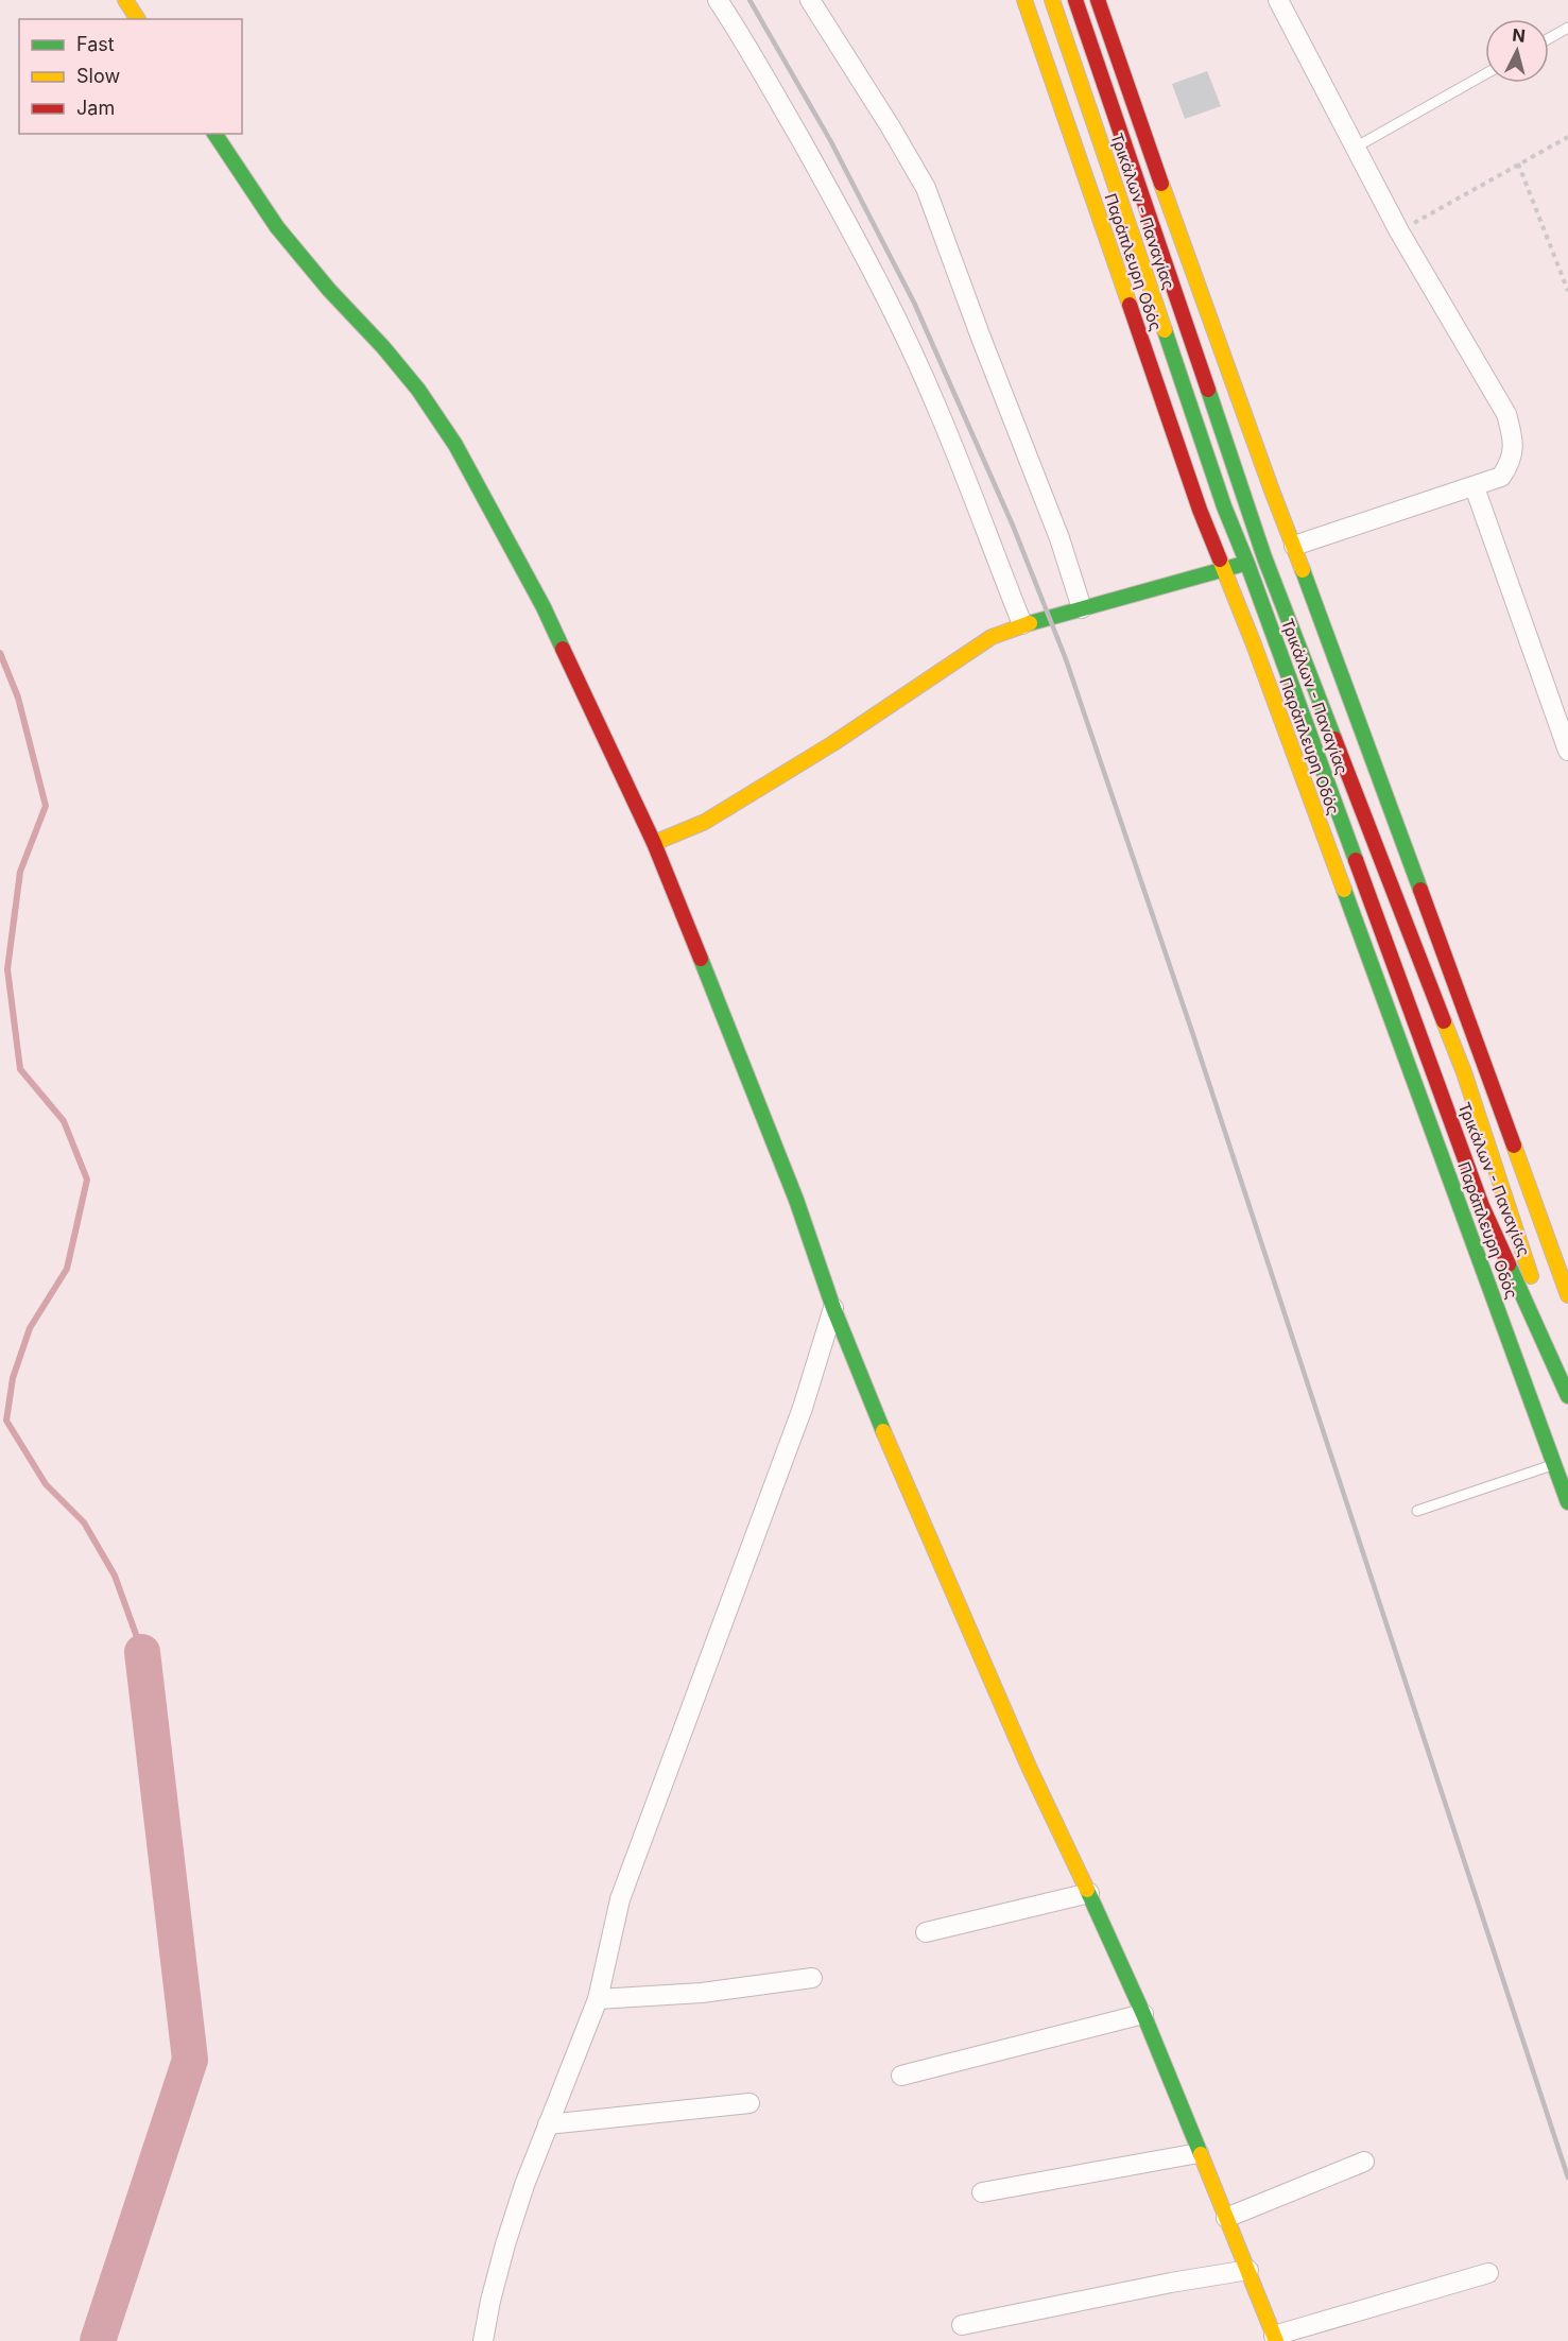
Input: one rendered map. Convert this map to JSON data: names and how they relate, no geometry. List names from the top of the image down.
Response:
{
  "streets": {
    "street": ["Τρικάλων - Παναγίας", "Παράπλευρη Οδός"]
  },
  "legend": ["Fast", "Slow", "Jam"],
  "north": "top"
}
